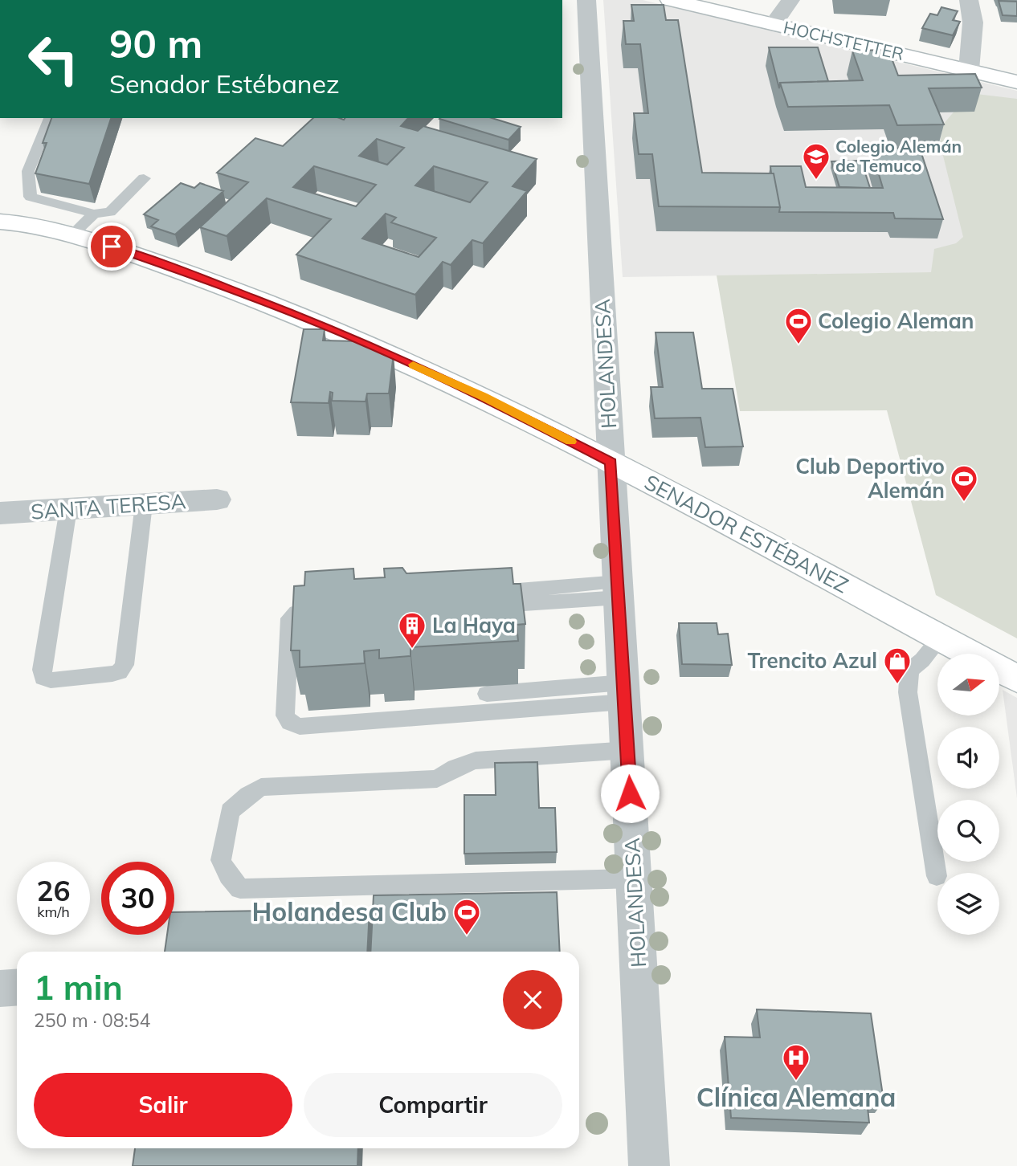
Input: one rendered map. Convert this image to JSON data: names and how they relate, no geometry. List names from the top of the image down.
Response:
{
  "streets": {
    "main road": ["HOCHSTETTER", "SENADOR ESTÉBANEZ"],
    "street": ["HOLANDESA", "SANTA TERESA"]
  },
  "crossings": [
    ["HOLANDESA", "SENADOR ESTÉBANEZ"]
  ],
  "places": {
    "school or university": ["Colegio Alemán de Temuco"],
    "sports": ["Colegio Aleman", "Club Deportivo Alemán", "Holandesa Club"],
    "building": ["La Haya"],
    "shop": ["Trencito Azul"],
    "hospital": ["Clínica Alemana"]
  },
  "north": "right",
  "page": {
    "turn": ["90 m", "Senador Estébanez"],
    "speed": "26 km/h",
    "limit": "30",
    "heading": ["1 min", "250 m · 08:54"],
    "buttons": ["Salir", "Compartir"]
  }
}
